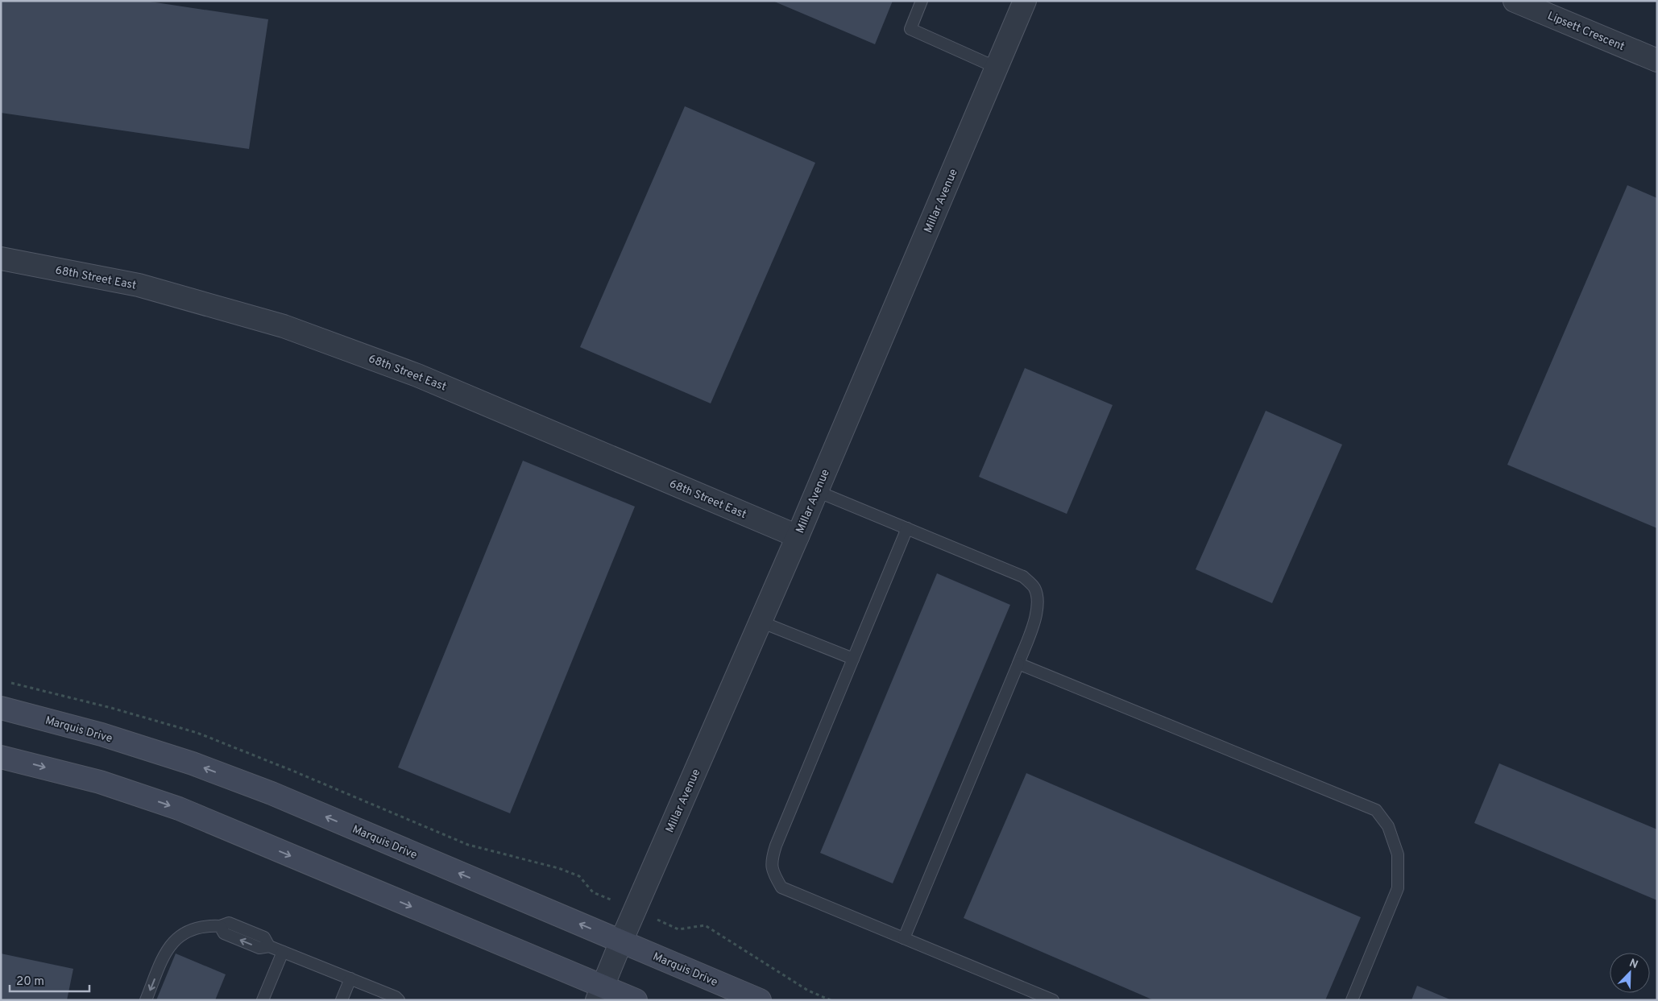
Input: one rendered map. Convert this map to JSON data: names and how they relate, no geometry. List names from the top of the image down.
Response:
{
  "streets": {
    "main road": ["Marquis Drive"],
    "street": ["Lipsett Crescent", "Millar Avenue", "68th Street East"]
  },
  "crossings": [
    ["Millar Avenue", "68th Street East"],
    ["Millar Avenue", "Marquis Drive"]
  ],
  "scale_bar": "20 m",
  "north": "top right"
}
